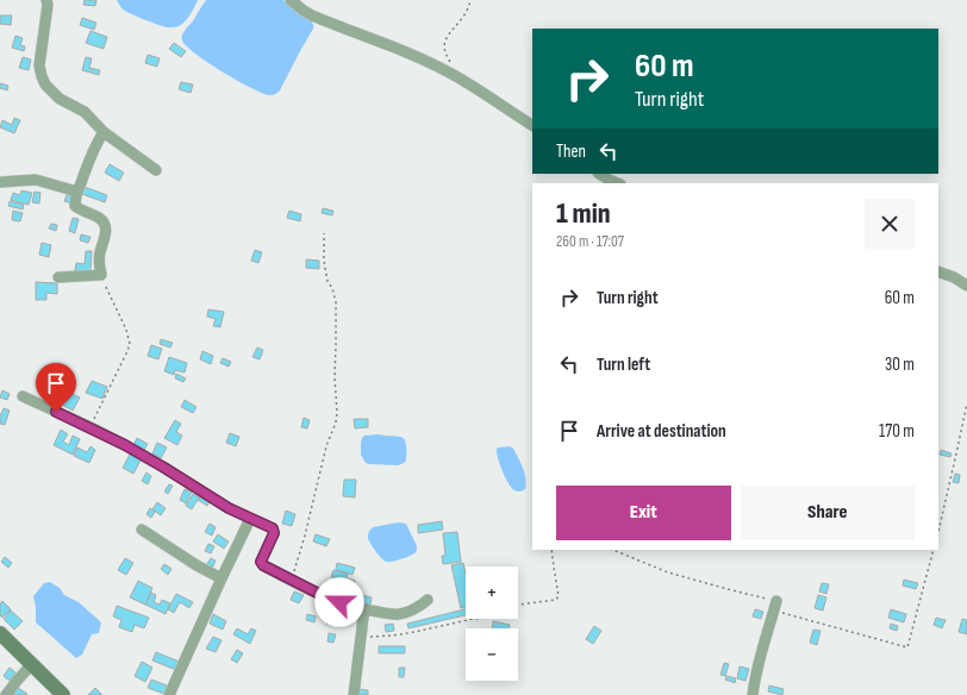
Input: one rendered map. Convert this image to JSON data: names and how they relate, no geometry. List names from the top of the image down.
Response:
{
  "page": {
    "turn": ["60 m", "Turn right"],
    "then": "Then",
    "heading": ["1 min", "260 m · 17:07"],
    "list": [
      {
        "name": "Turn right",
        "value": "60 m"
      },
      {
        "name": "Turn left",
        "value": "30 m"
      },
      {
        "name": "Arrive at destination",
        "value": "170 m"
      }
    ],
    "buttons": ["Exit", "Share"],
    "map_buttons": ["+", "−"]
  }
}
